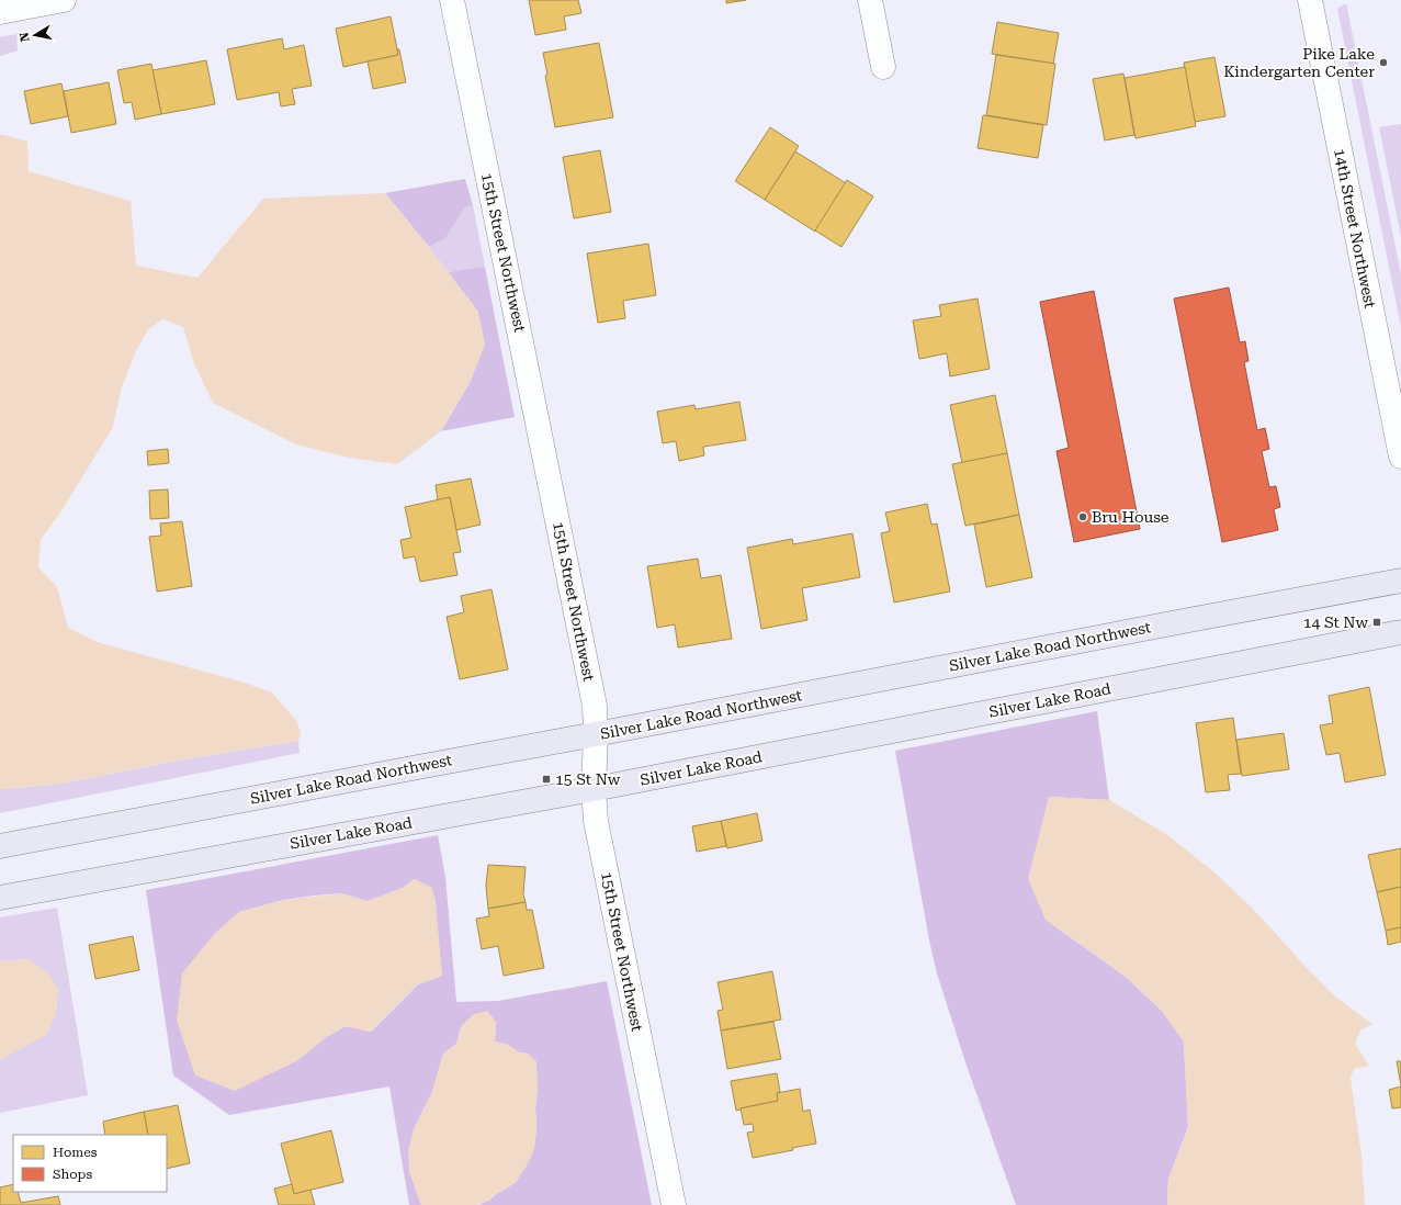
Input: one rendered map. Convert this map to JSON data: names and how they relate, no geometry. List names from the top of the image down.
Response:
{
  "streets": {
    "main road": ["Silver Lake Road Northwest", "Silver Lake Road"],
    "street": ["14th Street Northwest", "15th Street Northwest"]
  },
  "crossings": [
    ["15th Street Northwest", "Silver Lake Road Northwest"],
    ["15th Street Northwest", "Silver Lake Road"]
  ],
  "places": {
    "other": ["Pike Lake Kindergarten Center", "Bru House"],
    "transit": ["14 St Nw", "15 St Nw"]
  },
  "legend": ["Homes", "Shops"],
  "north": "left"
}
